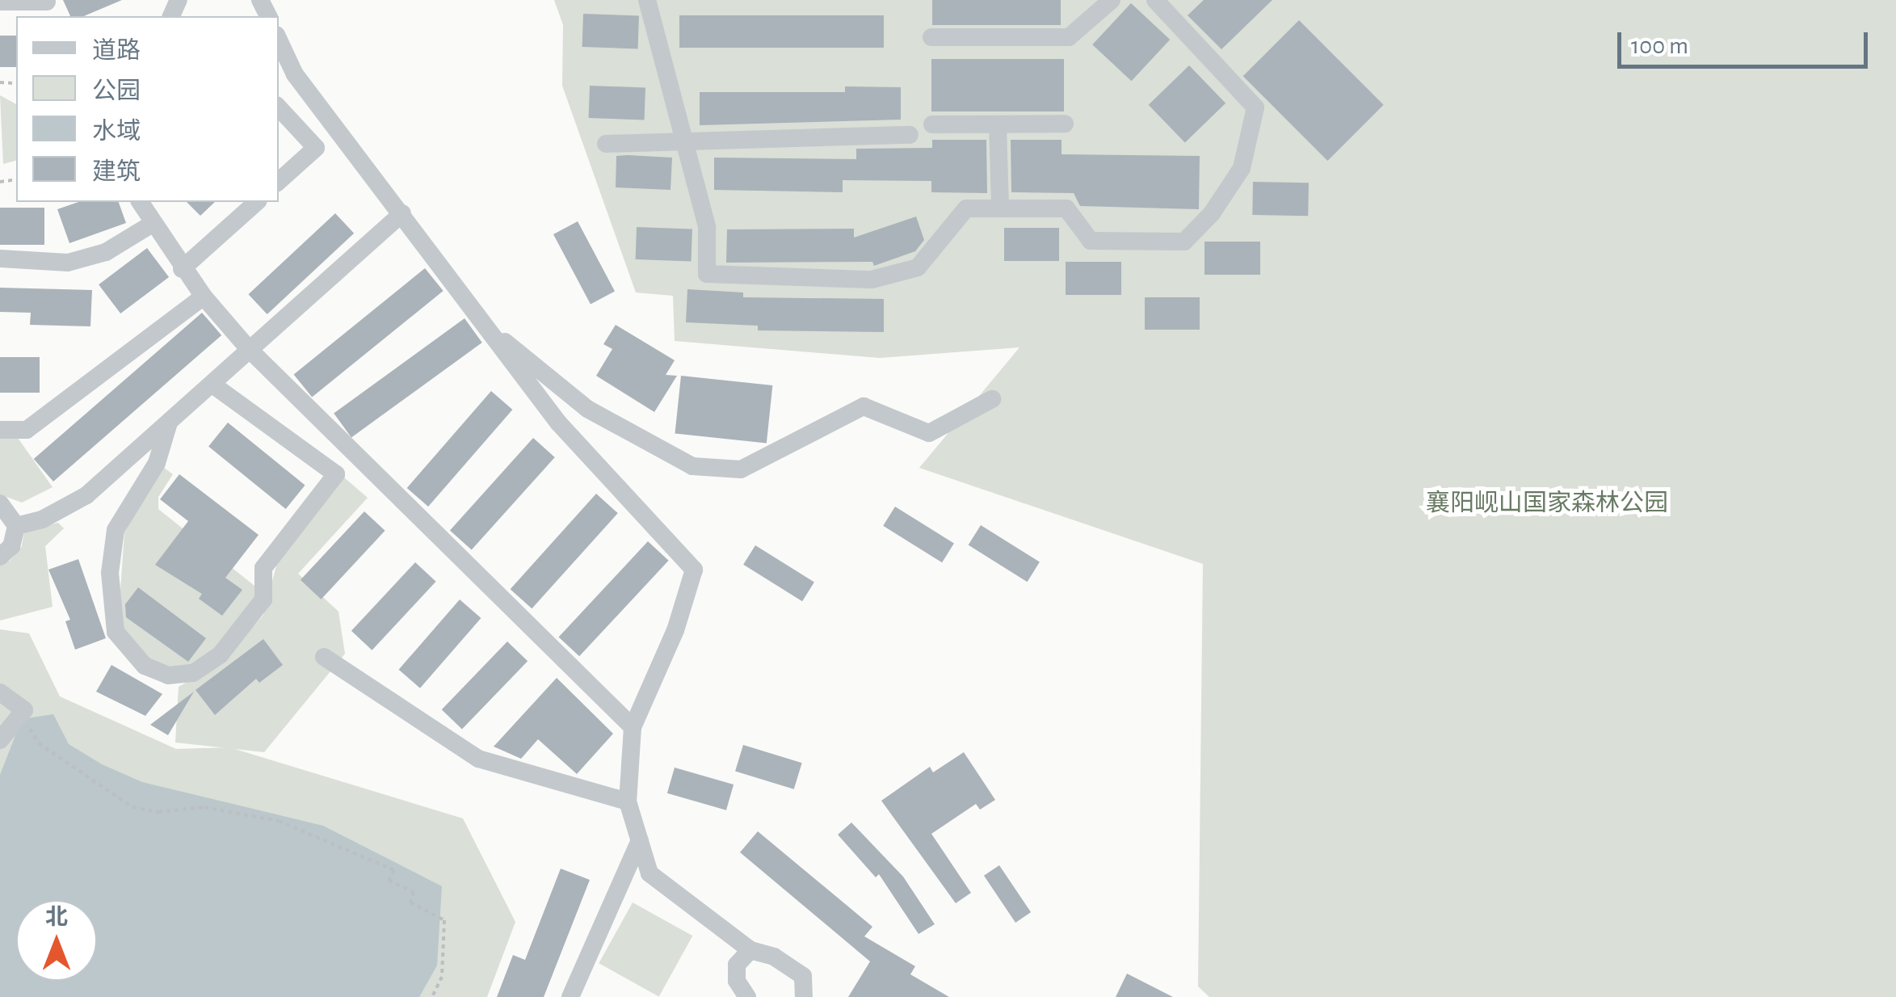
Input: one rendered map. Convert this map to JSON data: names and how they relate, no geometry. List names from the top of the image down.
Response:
{
  "parks": ["襄阳岘山国家森林公园"],
  "legend": [
    "道路",
    "公园",
    "水域",
    "建筑"
  ],
  "scale_bar": "100 m",
  "north": "top"
}
